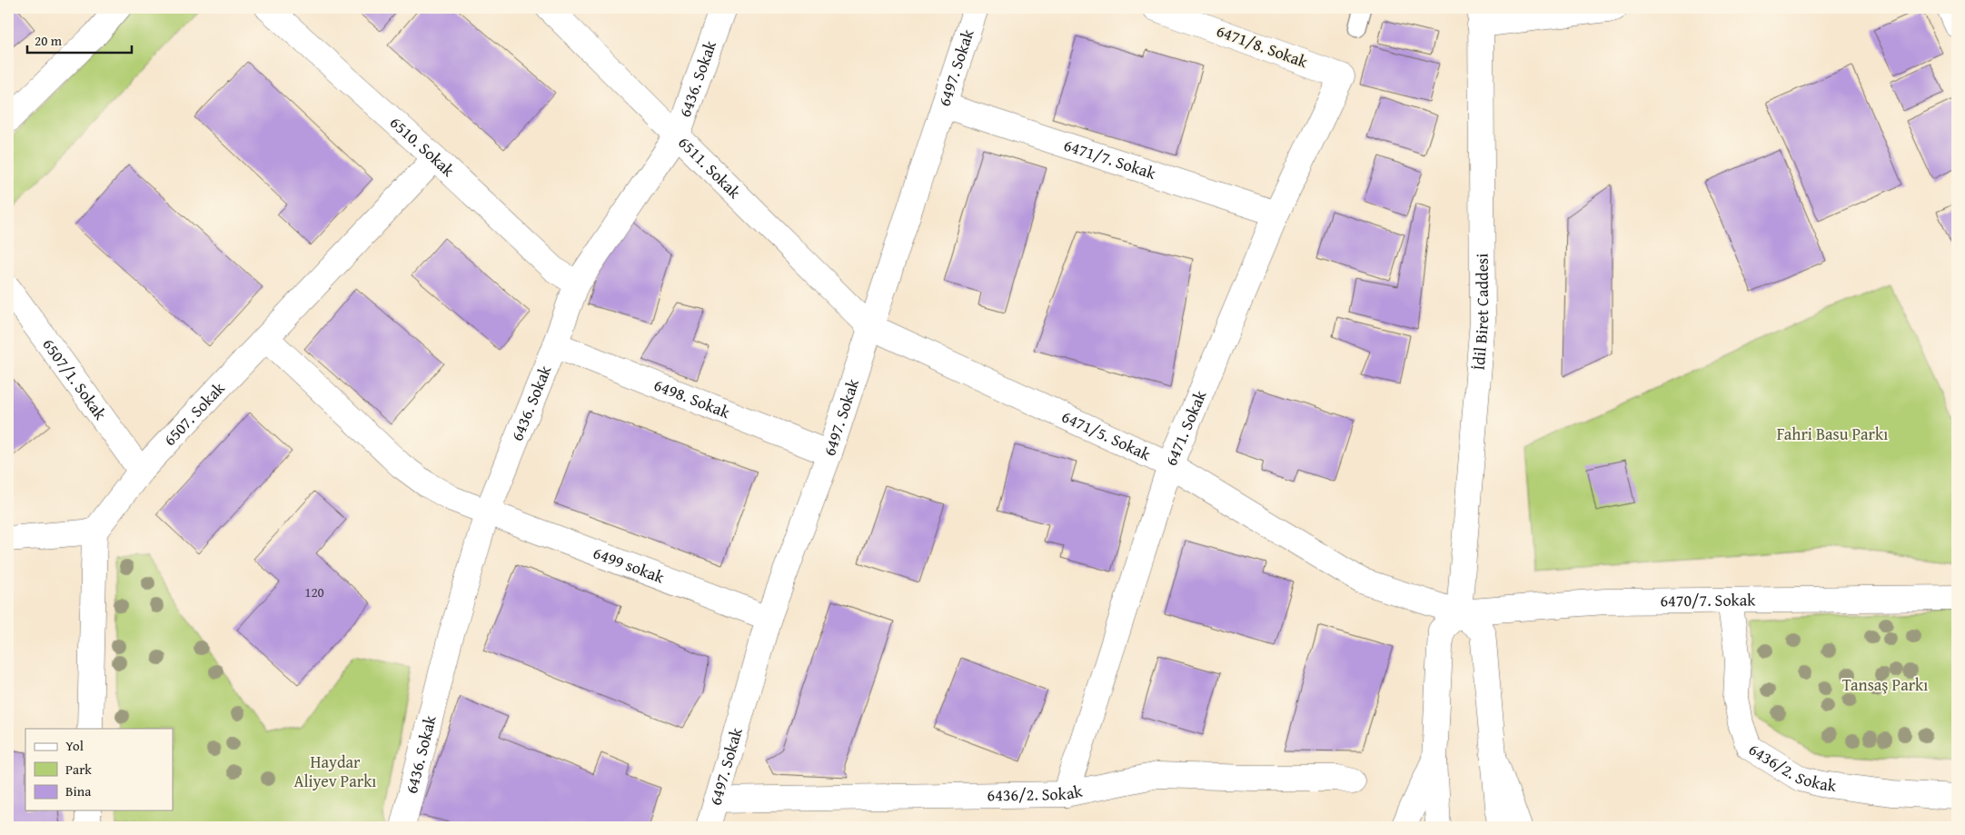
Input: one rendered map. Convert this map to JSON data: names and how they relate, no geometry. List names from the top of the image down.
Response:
{
  "streets": {
    "street": [
      "6471/8. Sokak",
      "6497. Sokak",
      "6436. Sokak",
      "6510. Sokak",
      "6471/7. Sokak",
      "6511. Sokak",
      "İdil Biret Caddesi",
      "6507/1. Sokak",
      "6498. Sokak",
      "6507. Sokak",
      "6471. Sokak",
      "6471/5. Sokak",
      "6499 sokak",
      "6470/7. Sokak",
      "6436/2. Sokak"
    ]
  },
  "crossings": [
    ["6471/8. Sokak", "6471. Sokak"],
    ["6497. Sokak", "6471/7. Sokak"],
    ["6497. Sokak", "6511. Sokak"],
    ["6497. Sokak", "6498. Sokak"],
    ["6497. Sokak", "6471/5. Sokak"],
    ["6497. Sokak", "6499 sokak"],
    ["6497. Sokak", "6436/2. Sokak"],
    ["6436. Sokak", "6510. Sokak"],
    ["6436. Sokak", "6511. Sokak"],
    ["6436. Sokak", "6498. Sokak"],
    ["6436. Sokak", "6499 sokak"],
    ["6510. Sokak", "6507. Sokak"],
    ["6471/7. Sokak", "6471. Sokak"],
    ["6511. Sokak", "6471/5. Sokak"],
    ["İdil Biret Caddesi", "6471/5. Sokak"],
    ["İdil Biret Caddesi", "6470/7. Sokak"],
    ["6507/1. Sokak", "6507. Sokak"],
    ["6507. Sokak", "6499 sokak"],
    ["6471. Sokak", "6471/5. Sokak"],
    ["6471. Sokak", "6436/2. Sokak"],
    ["6471/5. Sokak", "6470/7. Sokak"],
    ["6470/7. Sokak", "6436/2. Sokak"]
  ],
  "parks": ["Fahri Basu Parkı", "Tansaş Parkı", "Haydar Aliyev Parkı"],
  "house_numbers": ["120"],
  "legend": ["Yol", "Park", "Bina"],
  "scale_bar": "20 m"
}
